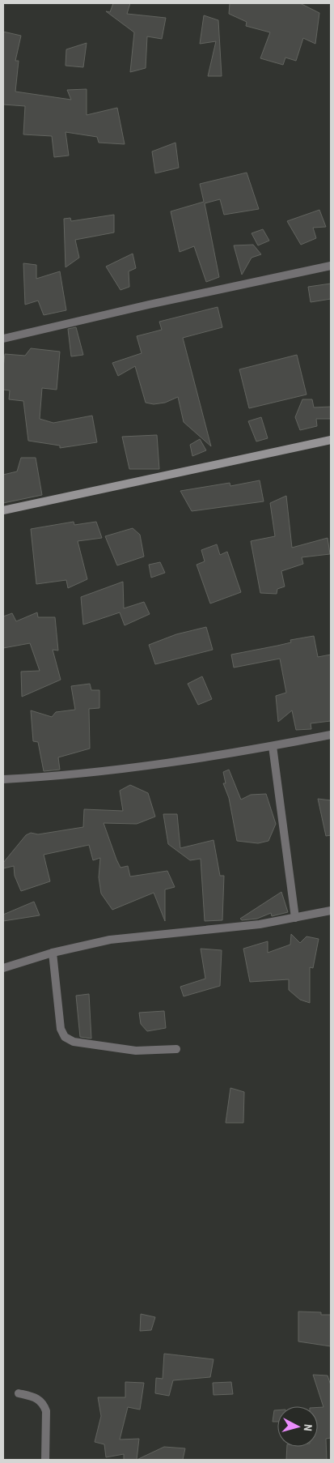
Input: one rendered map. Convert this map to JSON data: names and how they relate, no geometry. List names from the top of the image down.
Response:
{
  "north": "right"
}
